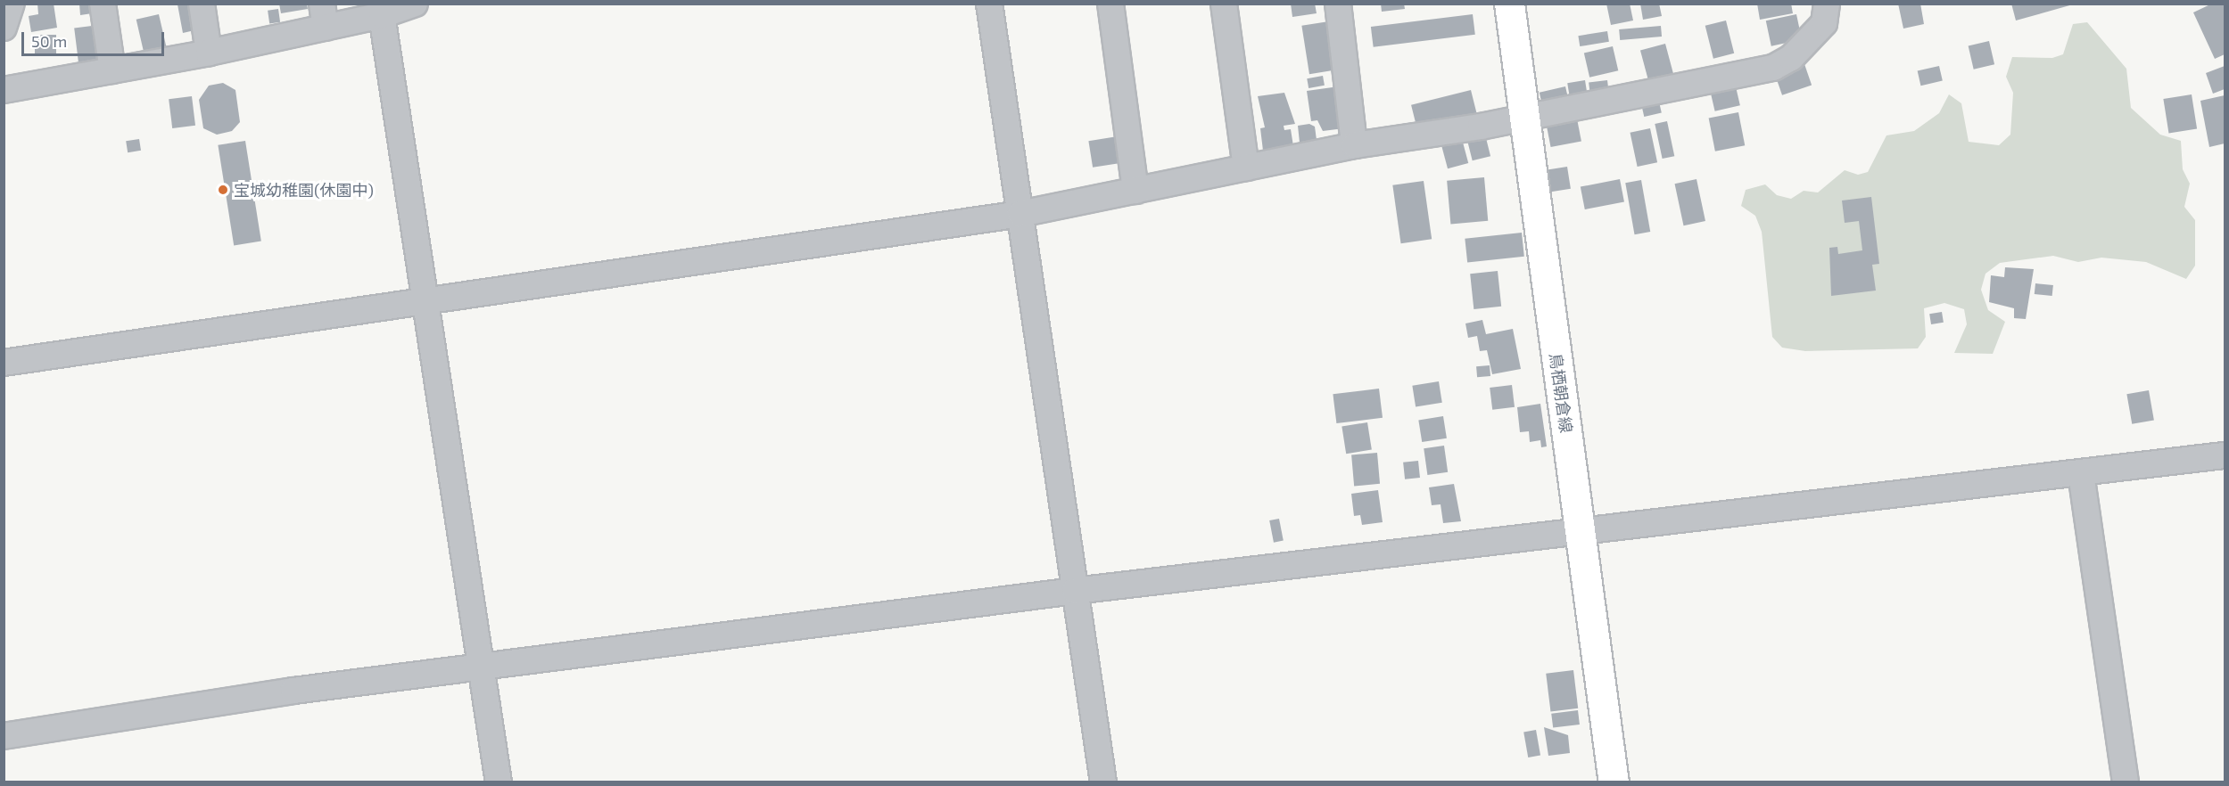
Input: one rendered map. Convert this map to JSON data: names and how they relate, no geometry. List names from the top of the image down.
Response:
{
  "streets": {
    "main road": ["鳥栖朝倉線"]
  },
  "places": ["宝城幼稚園(休園中)"],
  "scale_bar": "50 m"
}
